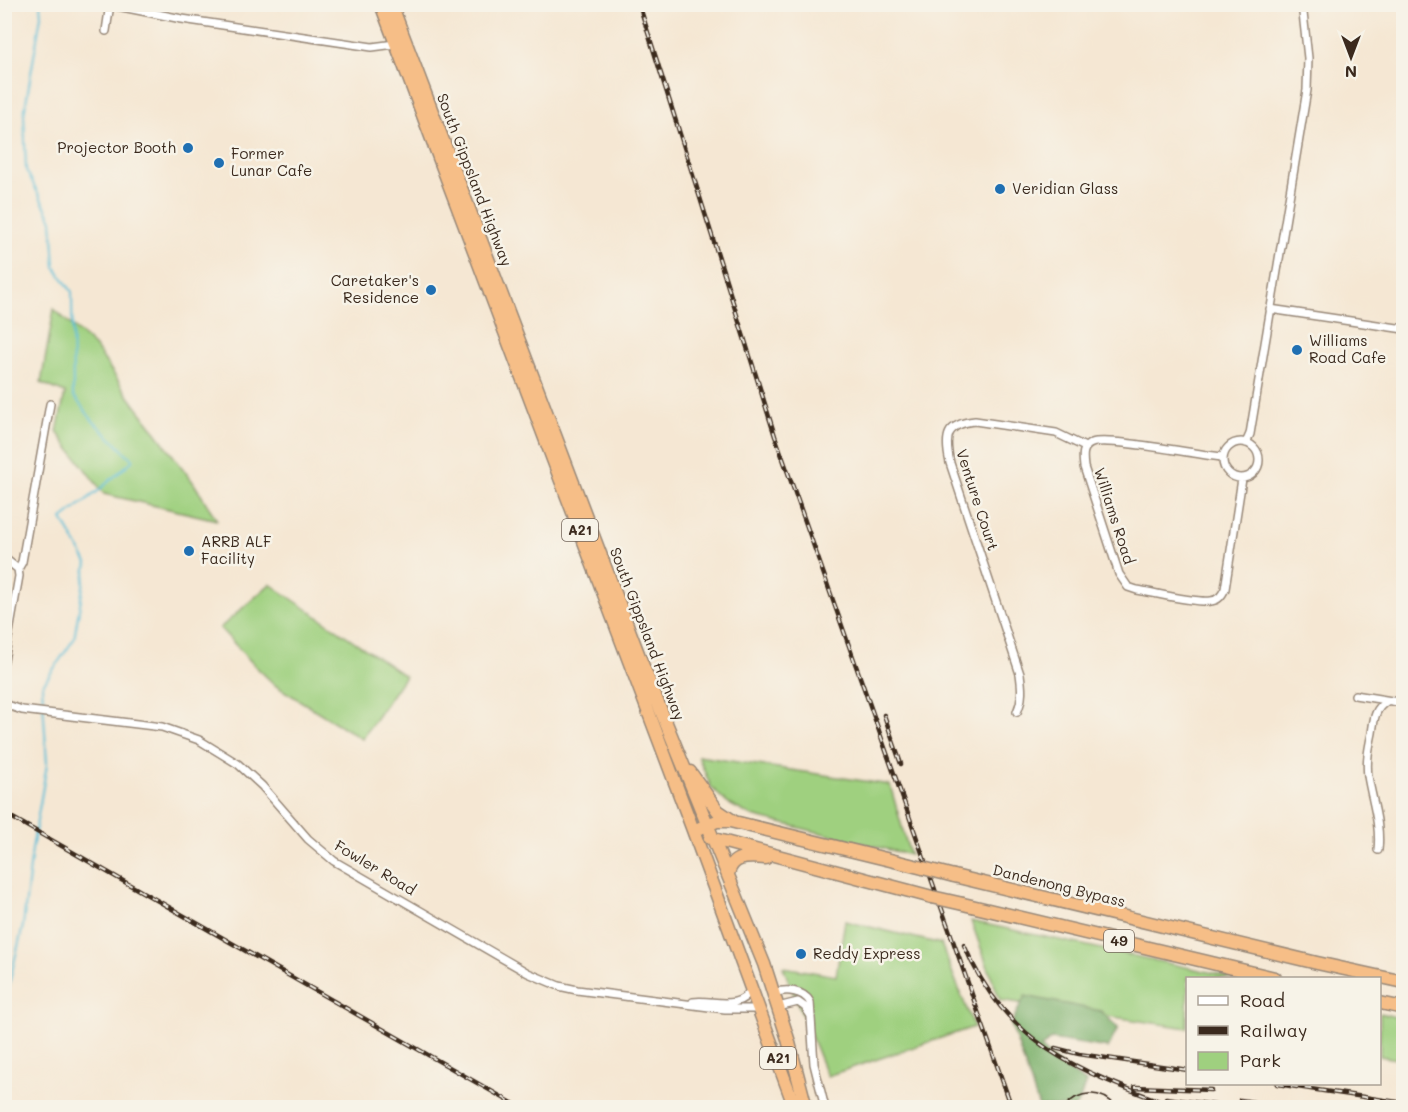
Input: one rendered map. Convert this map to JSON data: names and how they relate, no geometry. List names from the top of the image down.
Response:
{
  "streets": {
    "highway": [
      "South Gippsland Highway",
      "A21",
      "Dandenong Bypass",
      "49"
    ],
    "street": ["Venture Court", "Williams Road", "Fowler Road"]
  },
  "crossings": [
    ["South Gippsland Highway", "Fowler Road"],
    ["South Gippsland Highway", "Dandenong Bypass"],
    ["South Gippsland Highway", "49"],
    ["Venture Court", "Williams Road"],
    ["Dandenong Bypass", "49"]
  ],
  "places": [
    "Projector Booth",
    "Former Lunar Cafe",
    "Veridian Glass",
    "Caretaker's Residence",
    "Williams Road Cafe",
    "ARRB ALF Facility",
    "Reddy Express"
  ],
  "legend": ["Road", "Railway", "Park"],
  "north": "bottom"
}
